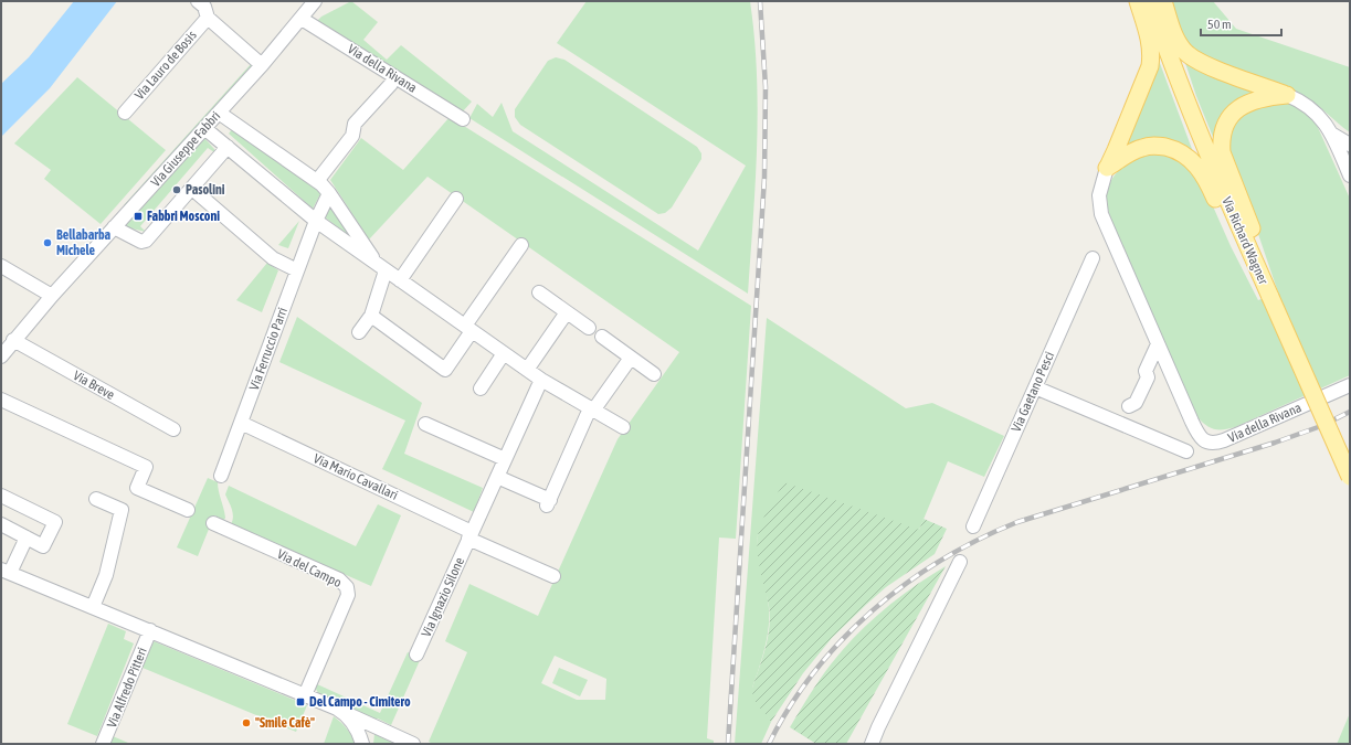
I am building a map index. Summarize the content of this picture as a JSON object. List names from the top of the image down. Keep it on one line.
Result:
{"streets":{"main road":["Via Richard Wagner"],"street":["Via Lauro de Bosis","Via della Rivana","Via Giuseppe Fabbri","Via Ferruccio Parri","Via Breve","Via Gaetano Pesci","Via Mario Cavallari","Via del Campo","Via Ignazio Silone","Via Alfredo Pitteri"]},"crossings":[["Via della Rivana","Via Giuseppe Fabbri"],["Via Giuseppe Fabbri","Via Breve"],["Via Ferruccio Parri","Via Mario Cavallari"],["Via Mario Cavallari","Via Ignazio Silone"]],"places":{"other":["Pasolini","Bellabarba Michele","\"Smile Cafè\""],"transit":["Fabbri Mosconi","Del Campo - Cimitero"]},"scale_bar":"50 m"}
